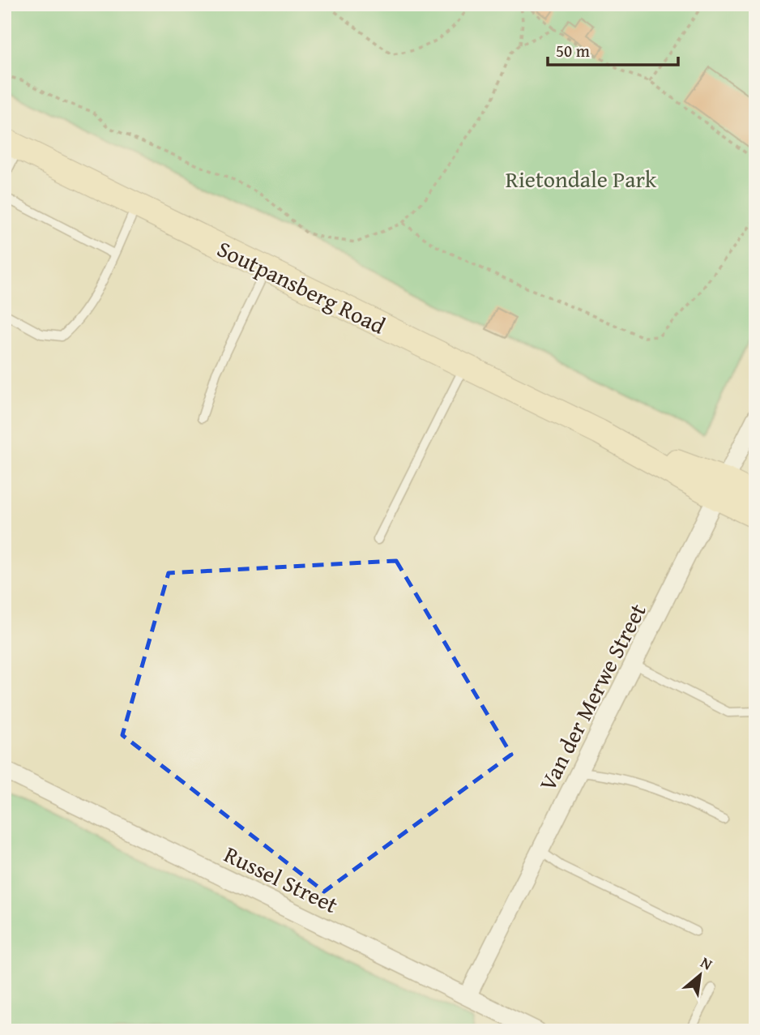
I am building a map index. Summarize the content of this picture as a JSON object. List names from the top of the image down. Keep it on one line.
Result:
{"streets":{"main road":["Soutpansberg Road"],"street":["Van der Merwe Street","Russel Street"]},"crossings":[["Soutpansberg Road","Van der Merwe Street"],["Van der Merwe Street","Russel Street"]],"parks":["Rietondale Park"],"scale_bar":"50 m","north":"top right"}
